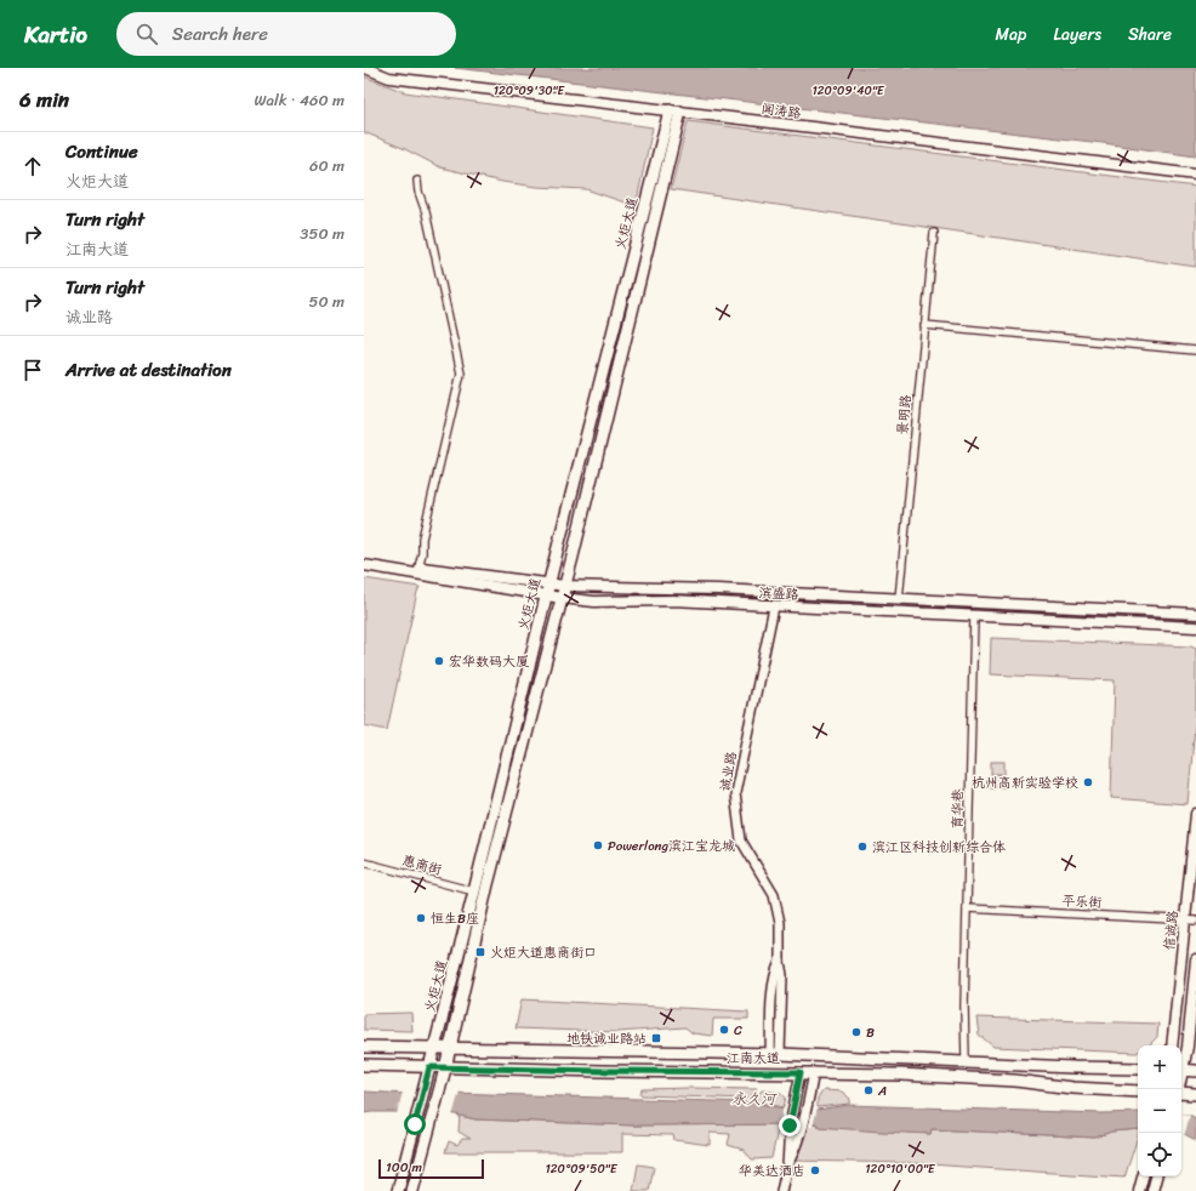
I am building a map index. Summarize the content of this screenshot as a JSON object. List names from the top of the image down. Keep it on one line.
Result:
{"streets":{"main road":["闻涛路","火炬大道","滨盛路","信诚路","江南大道"],"street":["景明路","诚业路","育华巷","惠商街","平乐街"]},"crossings":[["闻涛路","火炬大道"],["火炬大道","滨盛路"],["火炬大道","惠商街"],["火炬大道","江南大道"],["景明路","滨盛路"],["滨盛路","诚业路"],["滨盛路","育华巷"],["诚业路","江南大道"],["育华巷","平乐街"],["育华巷","江南大道"],["平乐街","信诚路"]],"water":["永久河"],"places":{"other":["宏华数码大厦","杭州高新实验学校","Powerlong滨江宝龙城","滨江区科技创新综合体","恒生B座","C","B","A","华美达酒店"],"transit":["火炬大道惠商街口","地铁诚业路站"]},"scale_bar":"100 m","page":{"header":"Kartio","search":"Search here","nav":["Map","Layers","Share"],"heading":["6 min","Walk · 460 m"],"list":[["Continue","火炬大道","60 m"],["Turn right","江南大道","350 m"],["Turn right","诚业路","50 m"],"Arrive at destination"],"map_buttons":["+","−"],"scale":"100 m"},"coordinates":["120°09'30\"E","120°09'40\"E","120°09'50\"E","120°10'00\"E"]}
